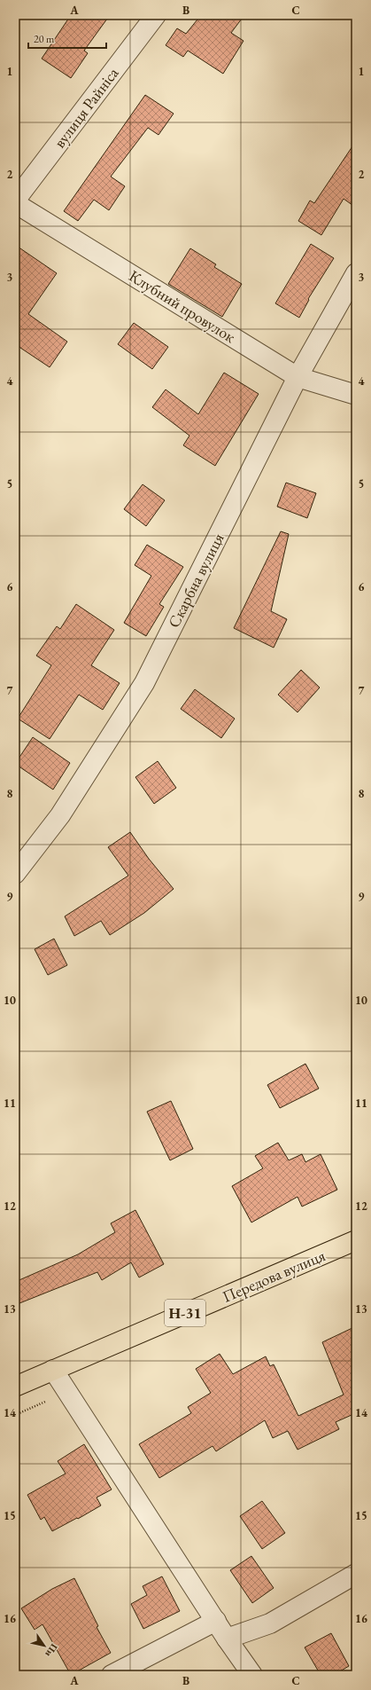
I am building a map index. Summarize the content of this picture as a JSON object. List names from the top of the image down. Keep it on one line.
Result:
{"streets":{"main road":["Передова вулиця","Н-31"],"street":["вулиця Райніса","Клубний провулок","Скарбна вулиця"]},"crossings":[["Клубний провулок","Скарбна вулиця"]],"scale_bar":"20 m","north":"bottom right","grid":{"columns":["A","B","C"],"rows":["1","2","3","4","5","6","7","8","9","10","11","12","13","14","15","16"]}}
